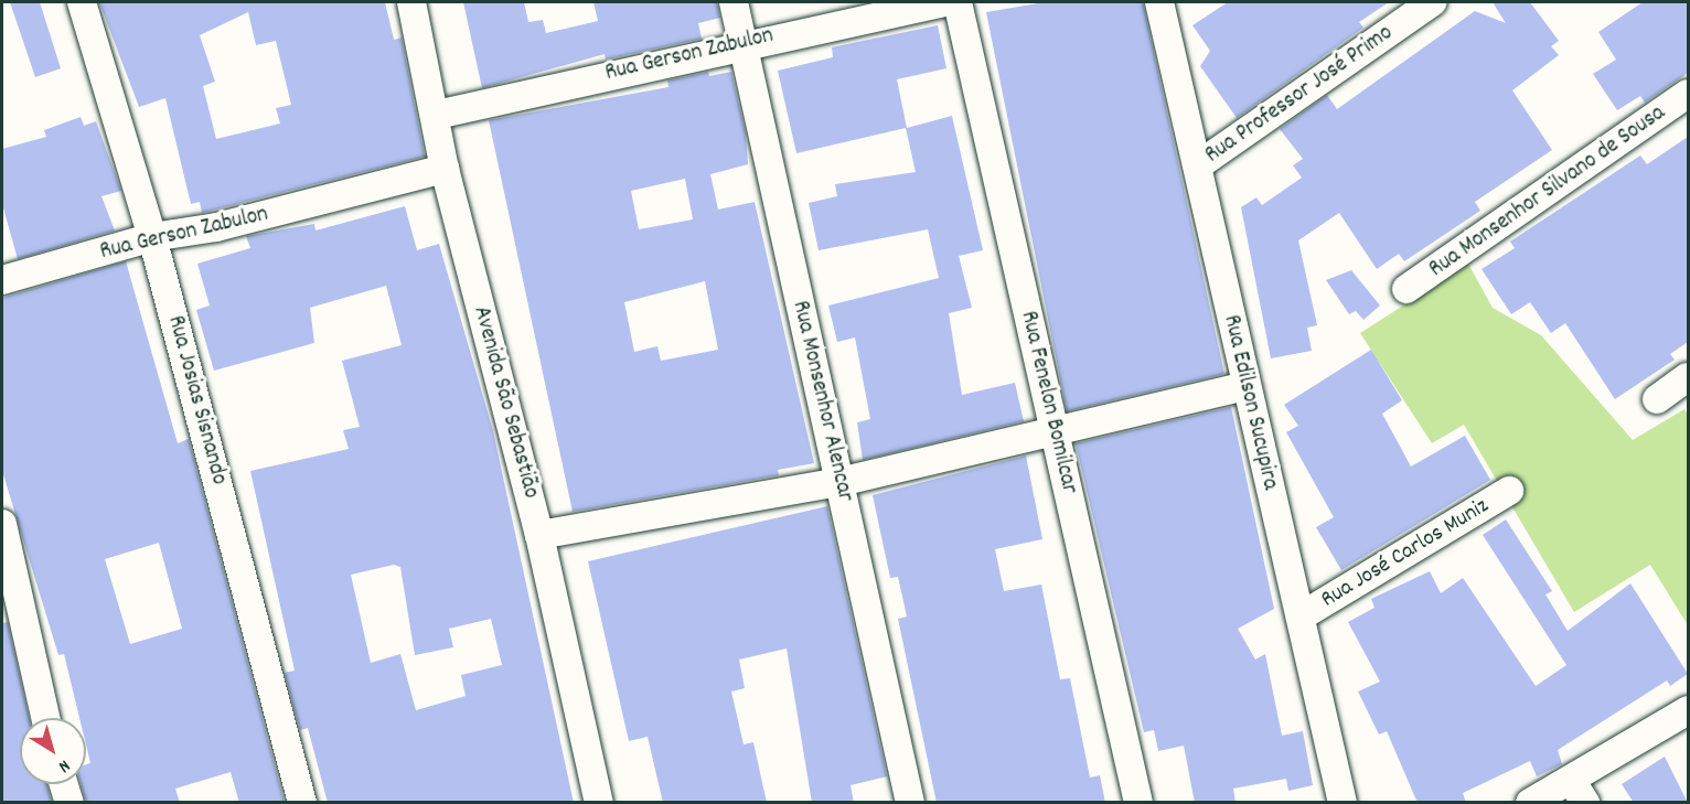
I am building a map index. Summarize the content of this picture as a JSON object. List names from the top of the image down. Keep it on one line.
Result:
{"streets":{"street":["Rua Gerson Zabulon","Rua Professor José Primo","Rua Monsenhor Silvano de Sousa","Rua Josias Sisnando","Rua Monsenhor Alencar","Avenida São Sebastião","Rua Fenelon Bomilcar","Rua Edilson Sucupira","Rua José Carlos Muniz"]},"crossings":[["Rua Gerson Zabulon","Rua Josias Sisnando"],["Rua Gerson Zabulon","Rua Monsenhor Alencar"],["Rua Gerson Zabulon","Avenida São Sebastião"],["Rua Professor José Primo","Rua Edilson Sucupira"],["Rua Edilson Sucupira","Rua José Carlos Muniz"]],"north":"bottom right"}
